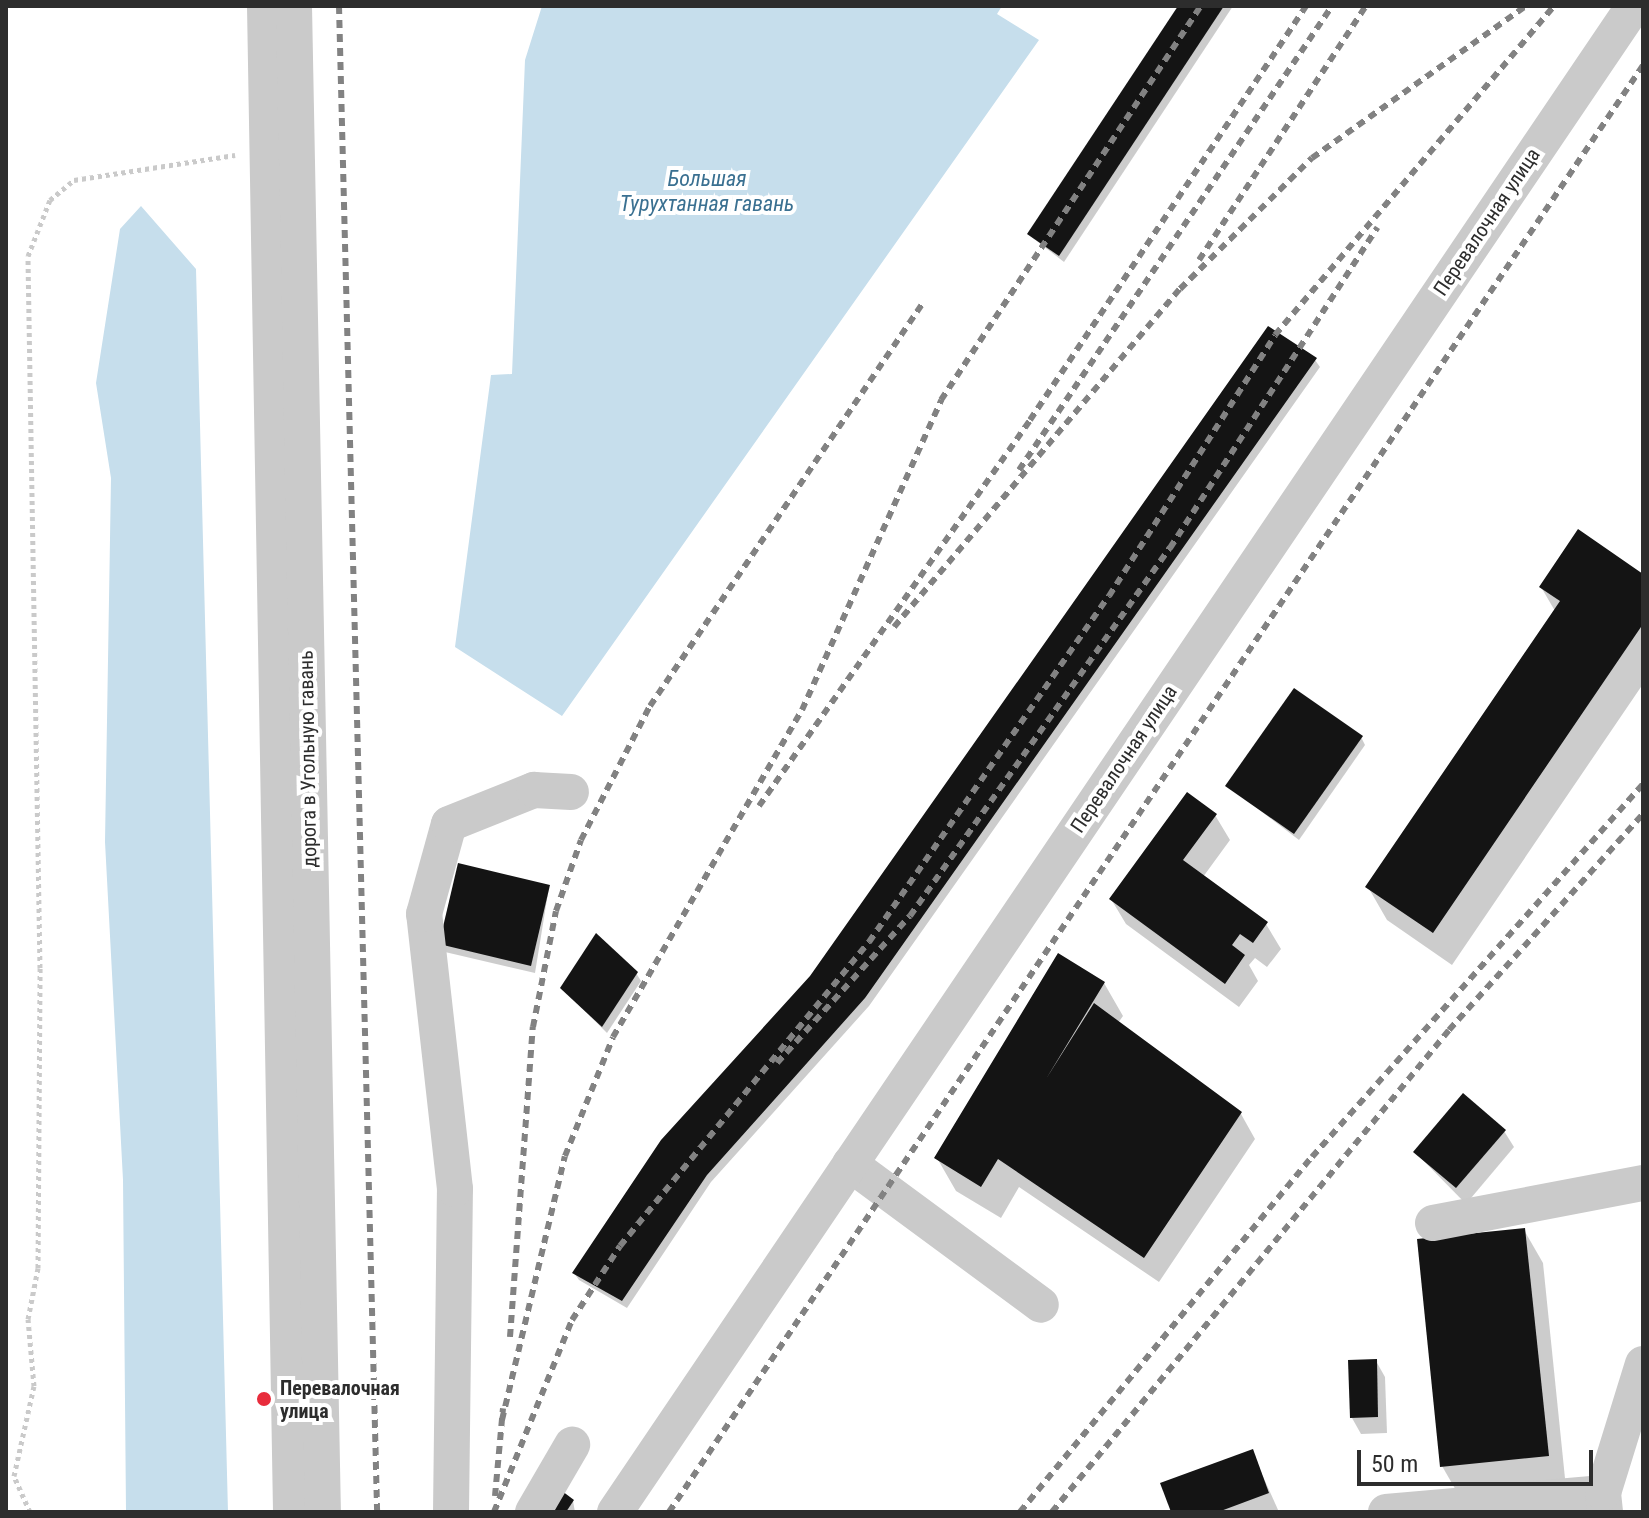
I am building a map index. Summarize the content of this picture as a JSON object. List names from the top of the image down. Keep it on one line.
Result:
{"streets":{"street":["Перевалочная улица","дорога в Угольную гавань"]},"water":["Большая Турухтанная гавань"],"places":["Перевалочная улица"],"scale_bar":"50 m"}
